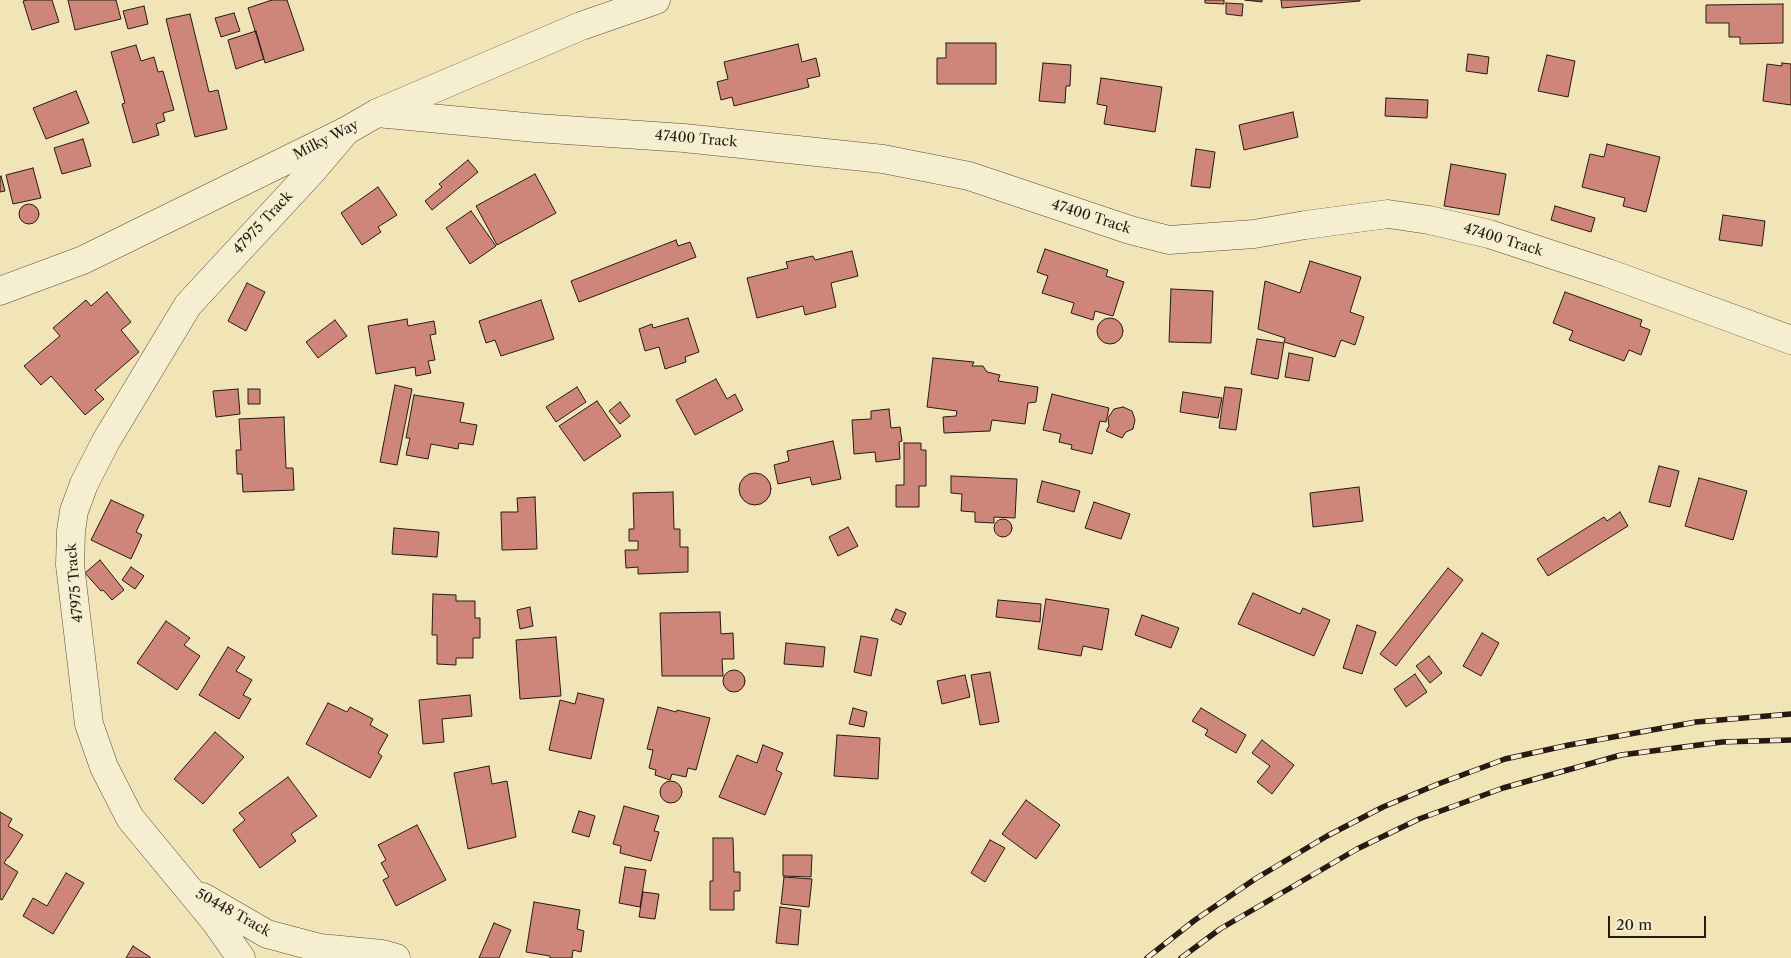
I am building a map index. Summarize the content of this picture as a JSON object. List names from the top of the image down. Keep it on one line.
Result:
{"streets":{"street":["47400 Track","Milky Way","47975 Track","50448 Track"]},"crossings":[["47400 Track","Milky Way"],["Milky Way","47975 Track"],["47975 Track","50448 Track"]],"scale_bar":"20 m"}
